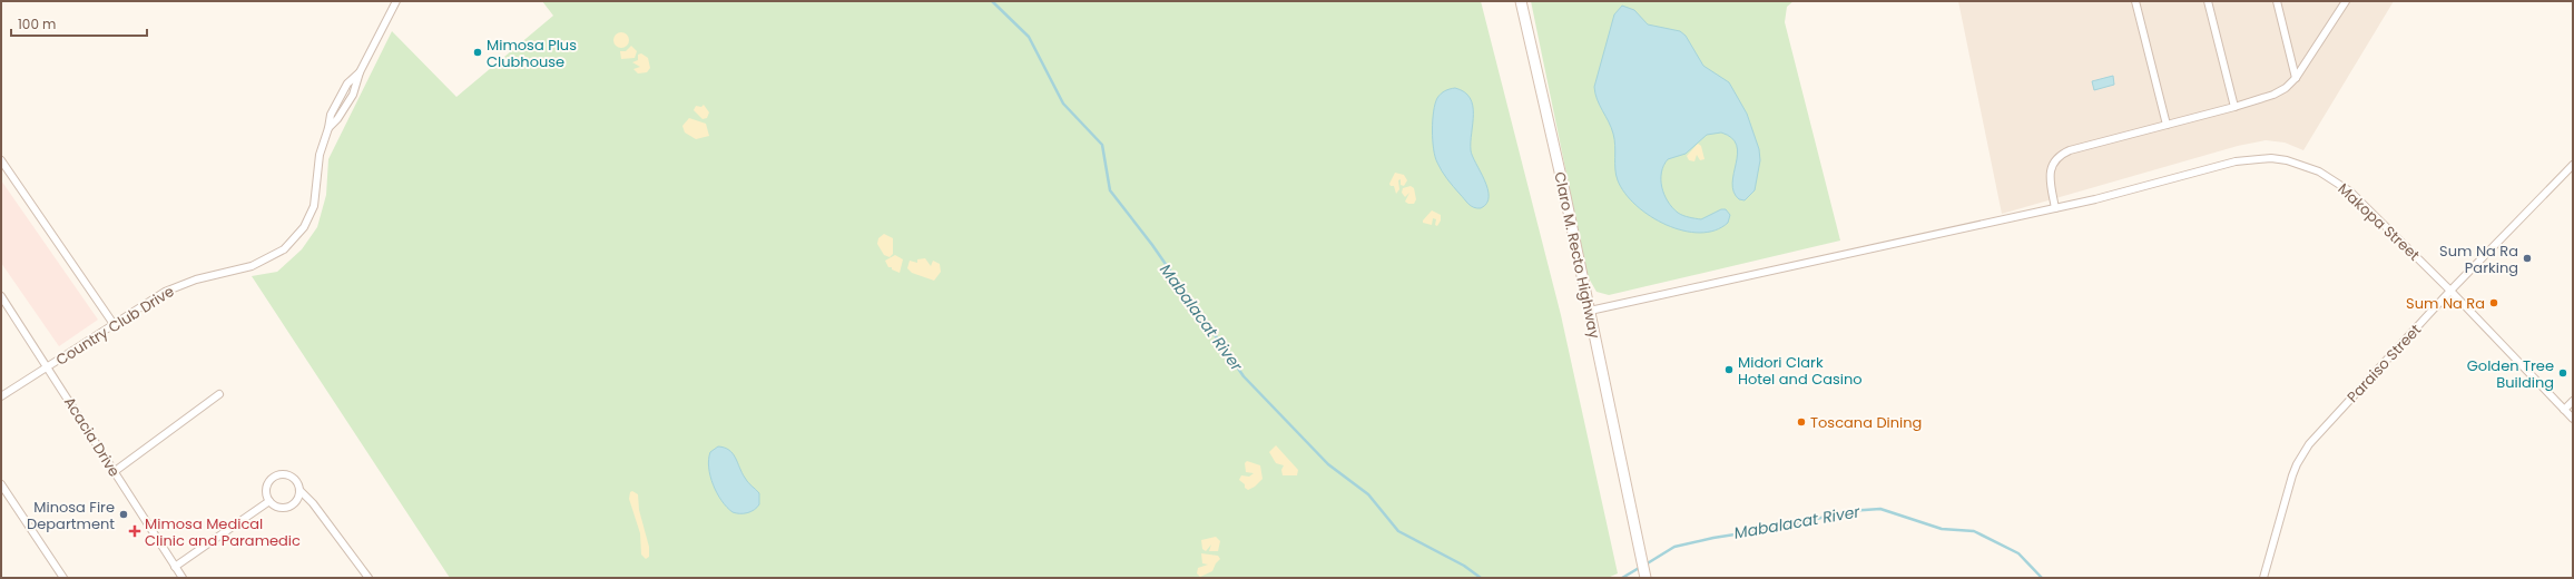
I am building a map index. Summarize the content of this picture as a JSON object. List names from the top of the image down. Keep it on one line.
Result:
{"streets":{"main road":["Claro M. Recto Highway"],"street":["Makopa Street","Country Club Drive","Paraiso Street","Acacia Drive"]},"crossings":[["Makopa Street","Claro M. Recto Highway"],["Makopa Street","Paraiso Street"],["Country Club Drive","Acacia Drive"]],"water":["Mabalacat River"],"places":{"other":["Mimosa Plus Clubhouse","Sum Na Ra Parking","Sum Na Ra","Midori Clark Hotel and Casino","Golden Tree Building","Toscana Dining","Minosa Fire Department"],"health":["Mimosa Medical Clinic and Paramedic"]},"scale_bar":"100 m"}
